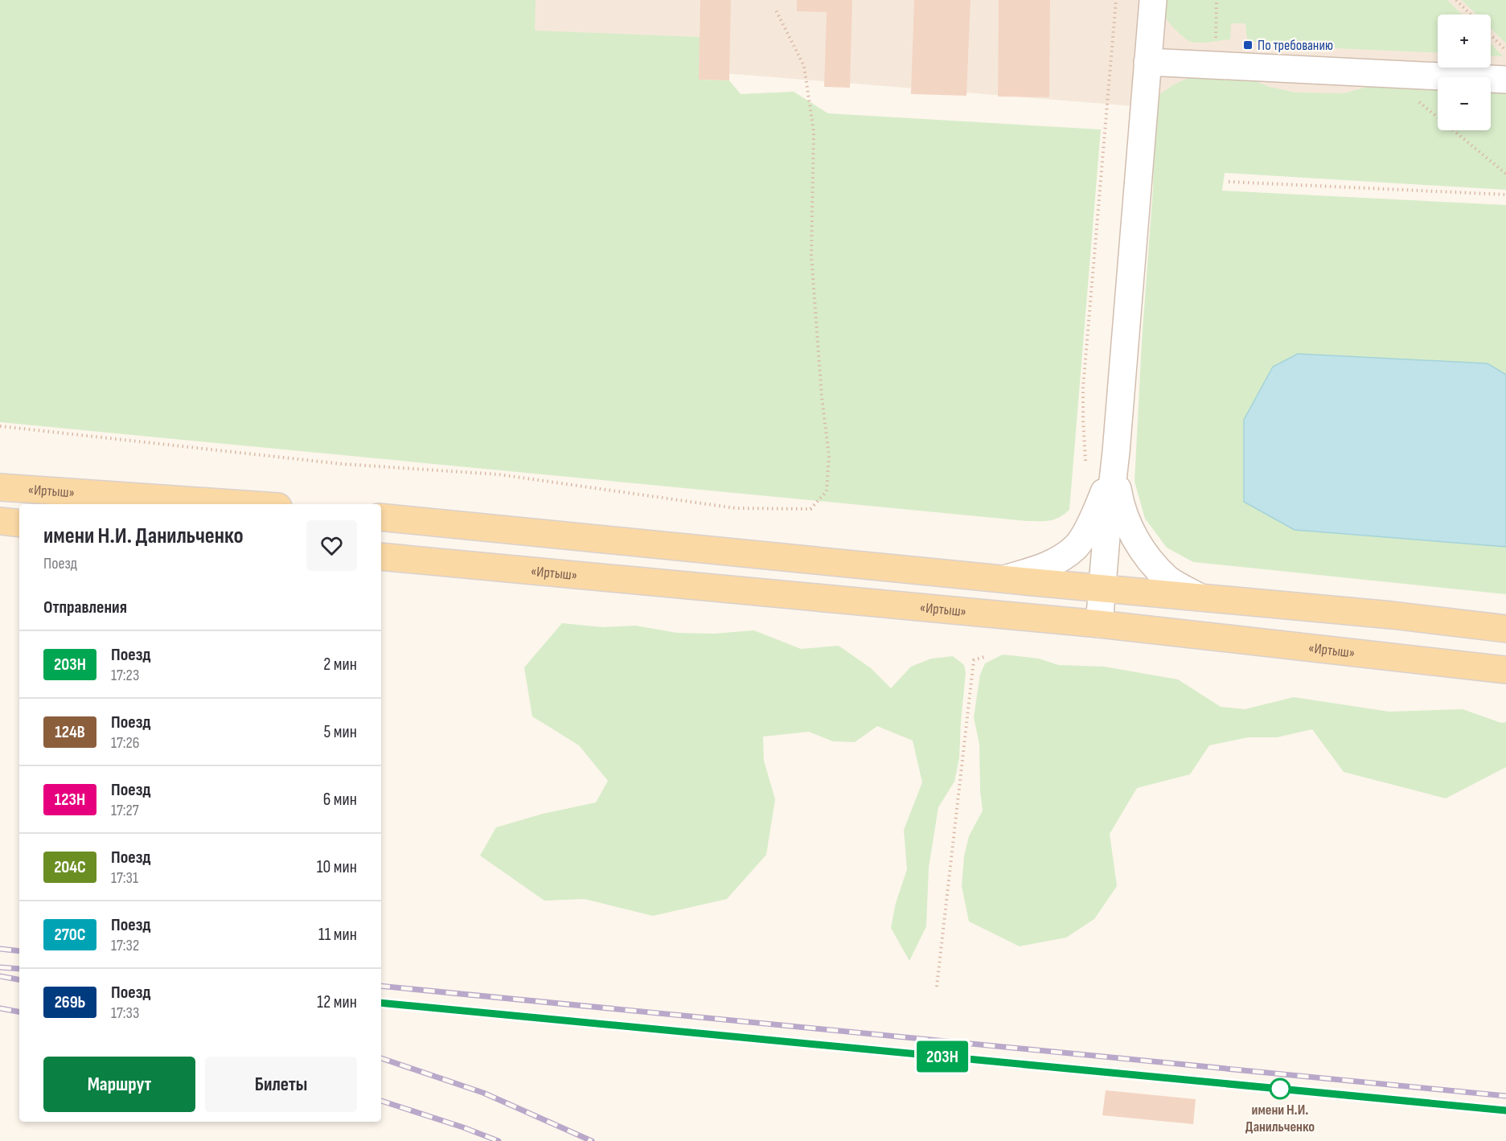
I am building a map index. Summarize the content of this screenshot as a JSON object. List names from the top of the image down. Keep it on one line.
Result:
{"streets":{"main road":["«Иртыш»"]},"places":{"transit":["По требованию"],"other":["имени Н.И. Данильченко"]},"page":{"on_map":"203Н","map_buttons":["+","−"],"heading":[["имени Н.И. Данильченко","Поезд"],"Отправления"],"list":[{"mark":"203Н","name":"Поезд","note":"17:23","value":"2 мин"},{"mark":"124В","name":"Поезд","note":"17:26","value":"5 мин"},{"mark":"123Н","name":"Поезд","note":"17:27","value":"6 мин"},{"mark":"204С","name":"Поезд","note":"17:31","value":"10 мин"},{"mark":"270С","name":"Поезд","note":"17:32","value":"11 мин"},{"mark":"269Ь","name":"Поезд","note":"17:33","value":"12 мин"}],"buttons":["Маршрут","Билеты"]}}
